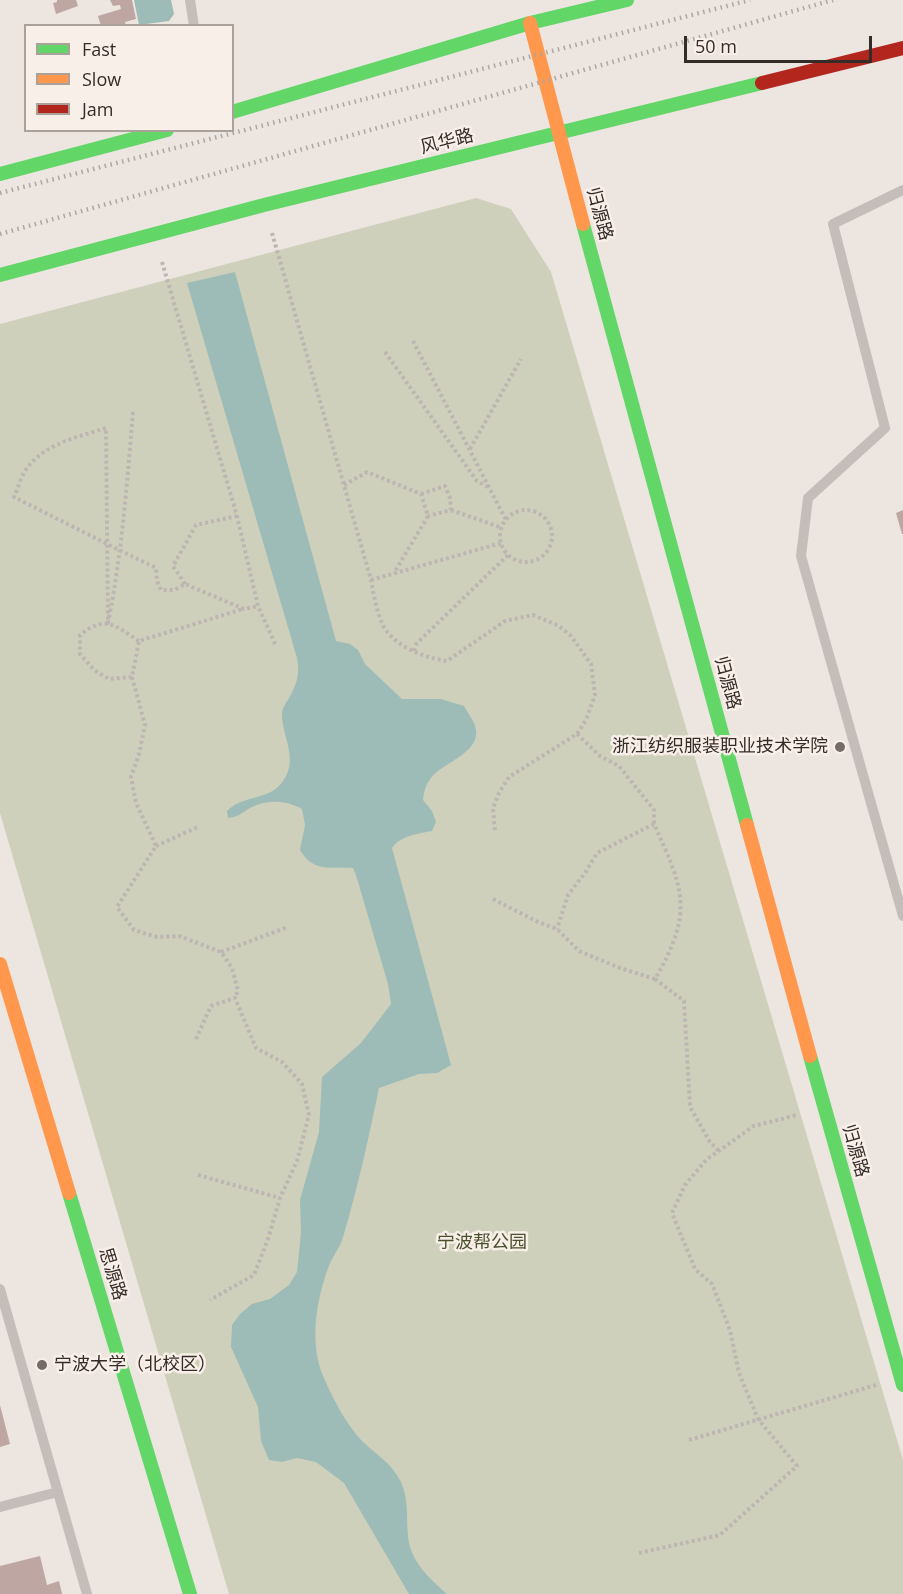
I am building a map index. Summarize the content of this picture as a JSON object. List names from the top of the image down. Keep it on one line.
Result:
{"streets":{"street":["风华路","归源路","思源路"]},"crossings":[["风华路","归源路"]],"parks":["宁波帮公园"],"places":["浙江纺织服装职业技术学院","宁波大学（北校区）"],"legend":["Fast","Slow","Jam"],"scale_bar":"50 m"}
